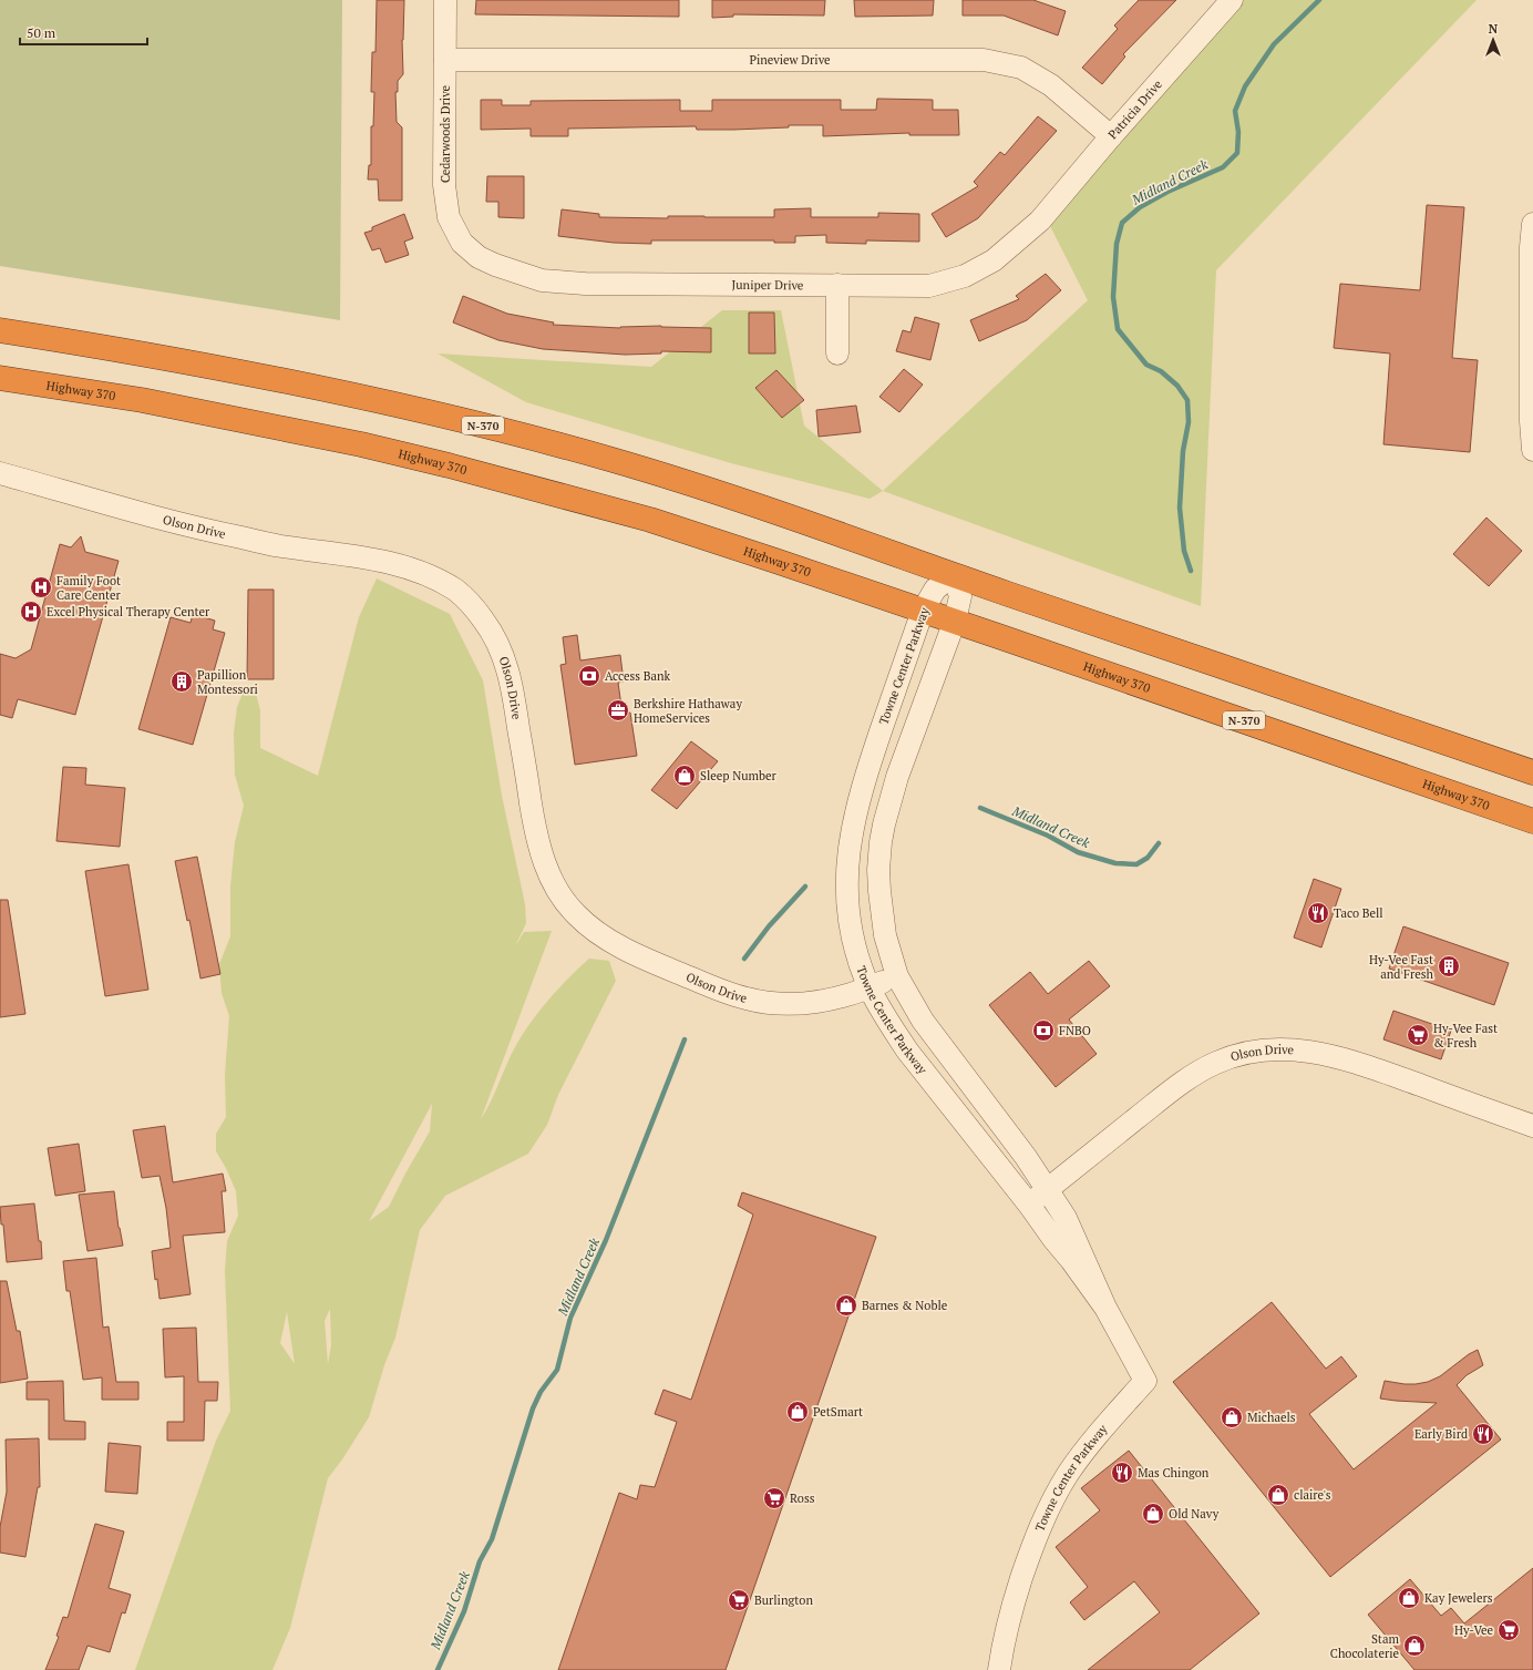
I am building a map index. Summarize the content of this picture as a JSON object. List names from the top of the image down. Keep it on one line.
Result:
{"streets":{"highway":["Highway 370","N-370"],"street":["Pineview Drive","Patricia Drive","Cedarwoods Drive","Juniper Drive","Olson Drive","Towne Center Parkway"]},"crossings":[["Pineview Drive","Patricia Drive"],["Pineview Drive","Cedarwoods Drive"],["Patricia Drive","Juniper Drive"],["Cedarwoods Drive","Juniper Drive"],["Highway 370","Towne Center Parkway"],["N-370","Towne Center Parkway"],["Olson Drive","Towne Center Parkway"]],"water":["Midland Creek"],"places":{"hospital":["Family Foot Care Center","Excel Physical Therapy Center"],"bank":["Access Bank","FNBO"],"building":["Papillion Montessori","Hy-Vee Fast and Fresh"],"office":["Berkshire Hathaway HomeServices"],"shop":["Sleep Number","Barnes & Noble","PetSmart","Michaels","claire's","Old Navy","Kay Jewelers","Stam Chocolaterie"],"restaurant":["Taco Bell","Early Bird","Mas Chingon"],"supermarket":["Hy-Vee Fast & Fresh","Ross","Burlington","Hy-Vee"]},"scale_bar":"50 m","north":"top"}
